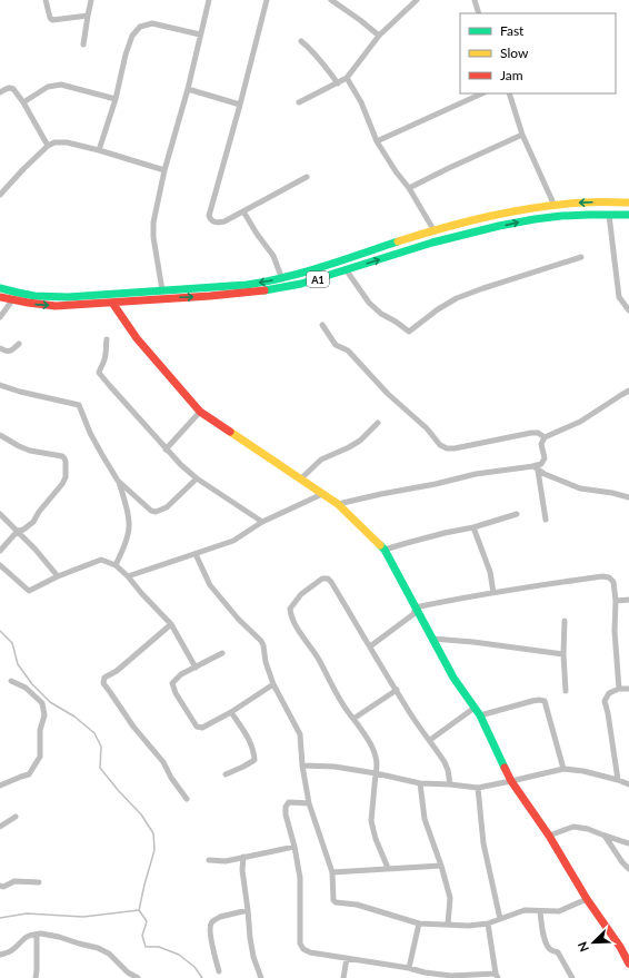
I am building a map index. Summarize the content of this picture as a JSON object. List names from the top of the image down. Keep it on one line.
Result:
{"streets":{"main road":["A1"]},"legend":["Fast","Slow","Jam"],"north":"bottom left"}
